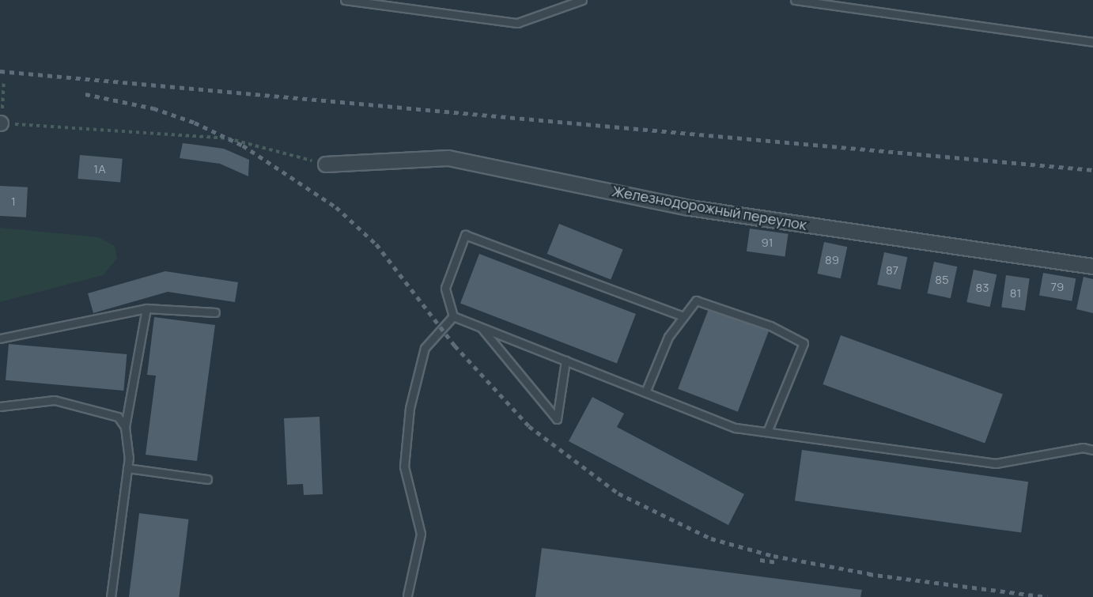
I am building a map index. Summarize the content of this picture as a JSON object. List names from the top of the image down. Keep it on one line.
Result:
{"streets":{"street":["Железнодорожный переулок"]},"house_numbers":["1А","1","91","89","87","85","79","83","81"]}
